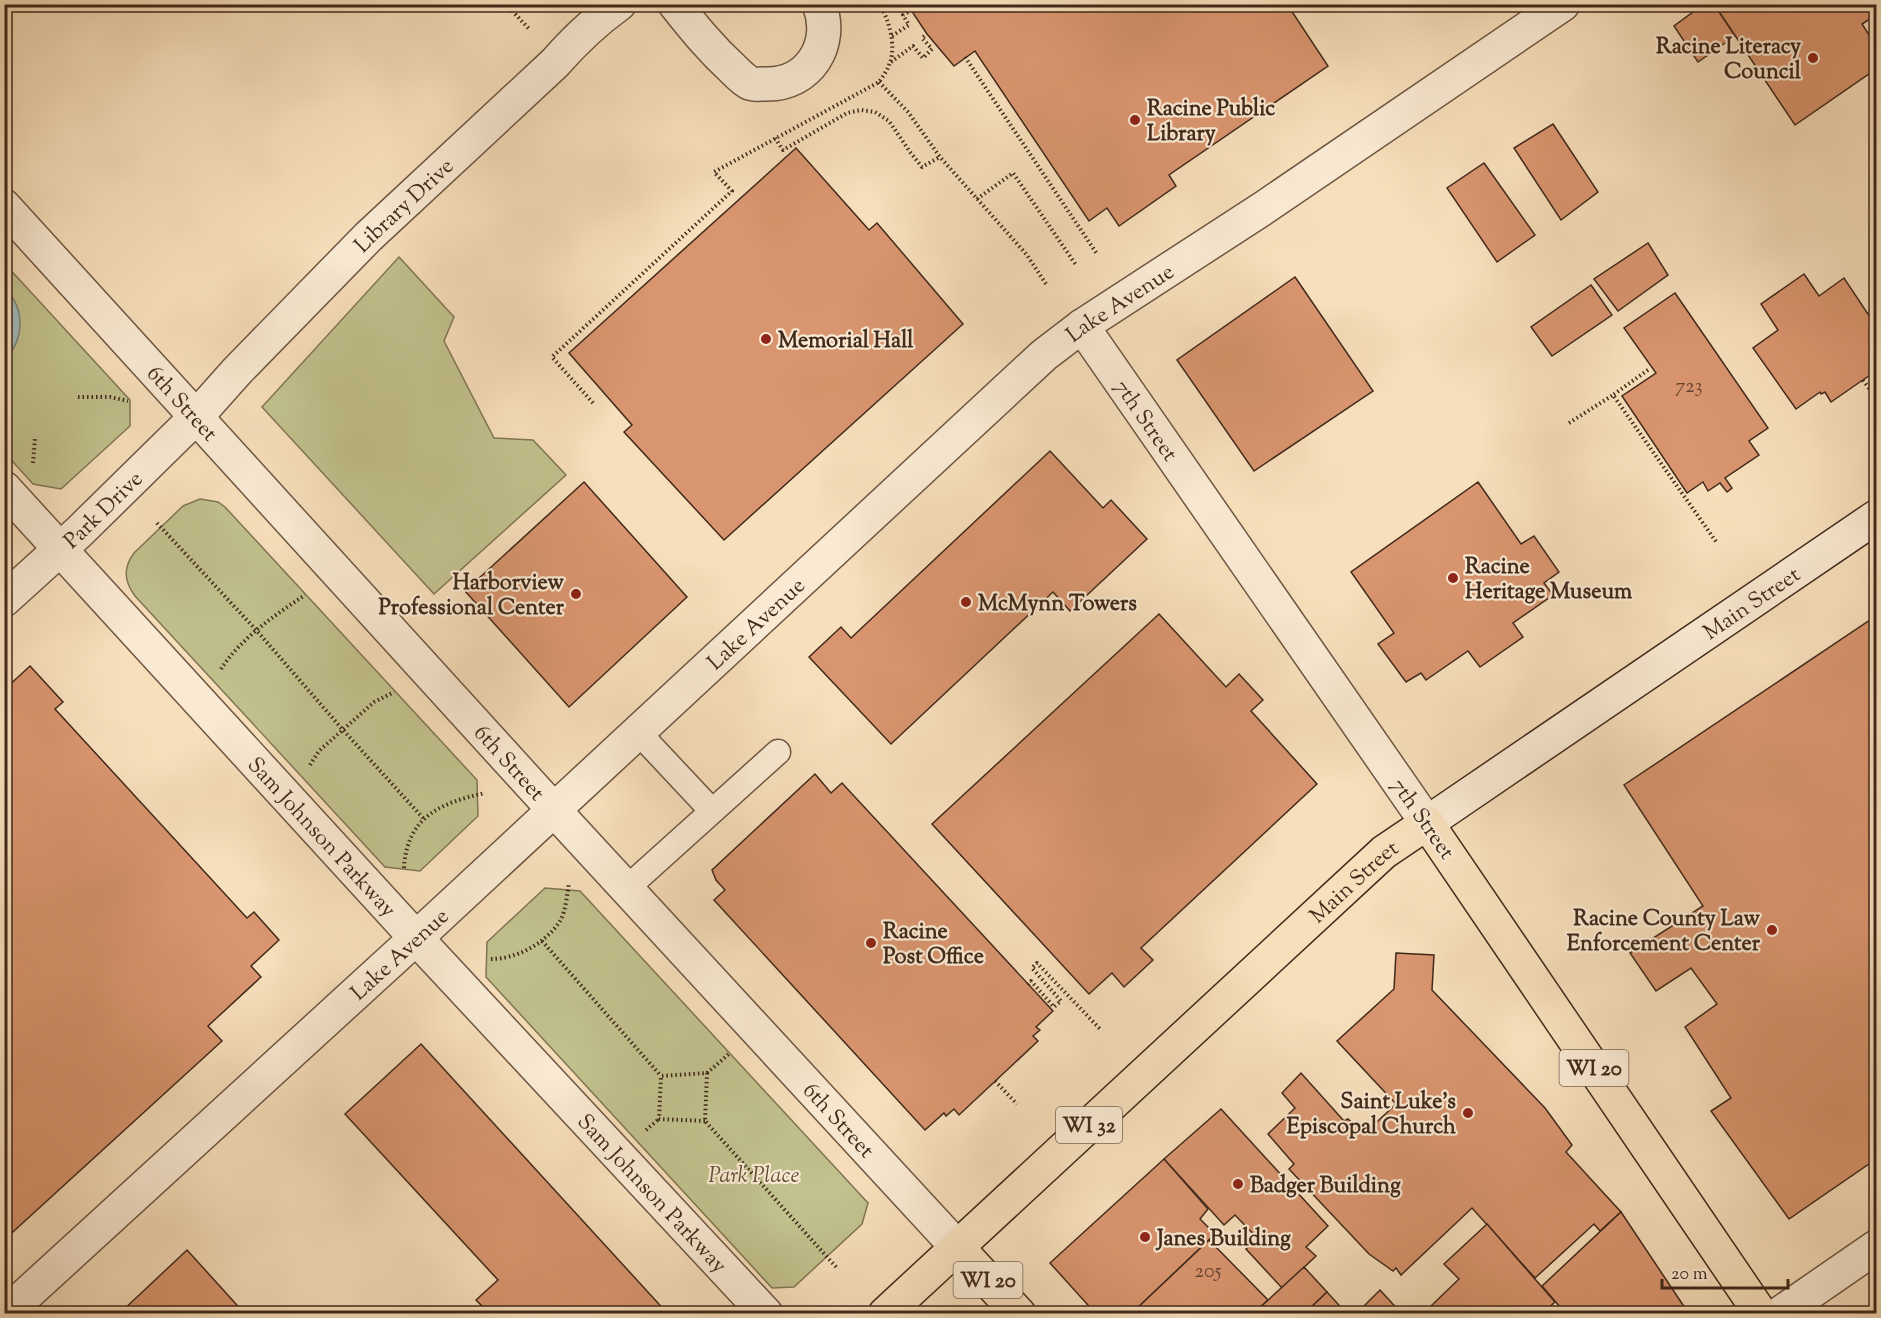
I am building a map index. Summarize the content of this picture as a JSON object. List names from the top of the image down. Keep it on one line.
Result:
{"streets":{"main road":["6th Street","7th Street","Main Street","WI 20","WI 32"],"street":["Library Drive","Lake Avenue","Park Drive","Sam Johnson Parkway"]},"crossings":[["Library Drive","6th Street"],["Library Drive","Park Drive"],["Lake Avenue","6th Street"],["Lake Avenue","7th Street"],["Lake Avenue","Sam Johnson Parkway"],["6th Street","Park Drive"],["6th Street","Main Street"],["7th Street","Main Street"],["Park Drive","Sam Johnson Parkway"]],"parks":["Park Place"],"places":["Racine Literacy Council","Racine Public Library","Memorial Hall","Racine Heritage Museum","Harborview Professional Center","McMynn Towers","Racine County Law Enforcement Center","Racine Post Office","Saint Luke's Episcopal Church","Badger Building","Janes Building"],"house_numbers":["723","205"],"scale_bar":"20 m"}
